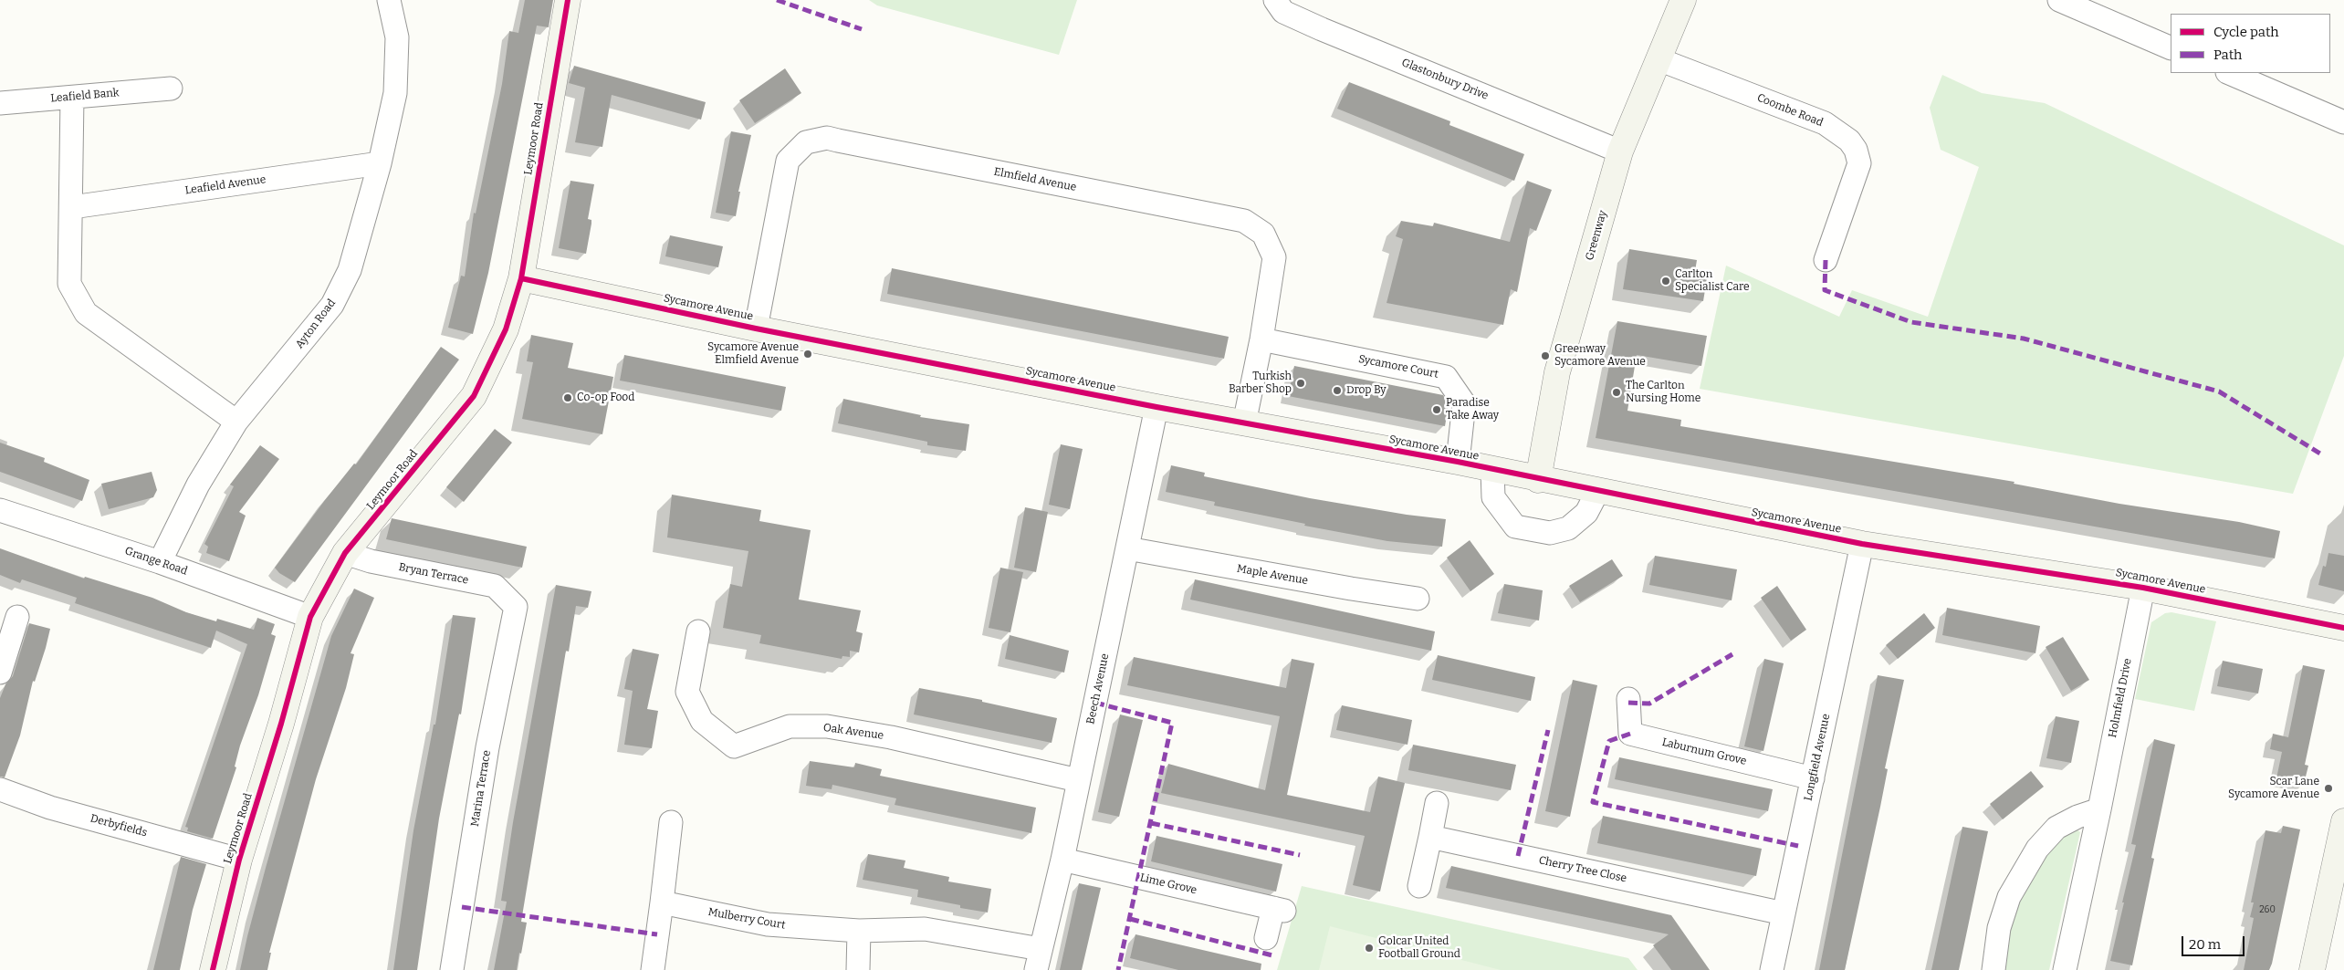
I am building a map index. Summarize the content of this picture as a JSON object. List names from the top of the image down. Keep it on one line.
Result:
{"streets":{"street":["Glastonbury Drive","Leafield Bank","Coombe Road","Leymoor Road","Elmfield Avenue","Leafield Avenue","Greenway","Sycamore Avenue","Ayton Road","Sycamore Court","Grange Road","Bryan Terrace","Maple Avenue","Beech Avenue","Holmfield Drive","Oak Avenue","Laburnum Grove","Longfield Avenue","Marina Terrace","Derbyfields","Cherry Tree Close","Lime Grove","Mulberry Court"]},"crossings":[["Glastonbury Drive","Greenway"],["Coombe Road","Greenway"],["Leymoor Road","Sycamore Avenue"],["Leymoor Road","Grange Road"],["Leymoor Road","Bryan Terrace"],["Leymoor Road","Derbyfields"],["Elmfield Avenue","Sycamore Avenue"],["Elmfield Avenue","Sycamore Court"],["Leafield Avenue","Ayton Road"],["Greenway","Sycamore Avenue"],["Sycamore Avenue","Sycamore Court"],["Sycamore Avenue","Beech Avenue"],["Sycamore Avenue","Holmfield Drive"],["Sycamore Avenue","Longfield Avenue"],["Ayton Road","Grange Road"],["Bryan Terrace","Marina Terrace"],["Maple Avenue","Beech Avenue"],["Beech Avenue","Oak Avenue"],["Beech Avenue","Lime Grove"],["Beech Avenue","Mulberry Court"],["Laburnum Grove","Longfield Avenue"],["Longfield Avenue","Cherry Tree Close"]],"places":["Carlton Specialist Care","Sycamore Avenue Elmfield Avenue","Greenway Sycamore Avenue","Turkish Barber Shop","Drop By","The Carlton Nursing Home","Co-op Food","Paradise Take Away","Scar Lane Sycamore Avenue","Golcar United Football Ground"],"house_numbers":["260"],"legend":["Cycle path","Path"],"scale_bar":"20 m"}
